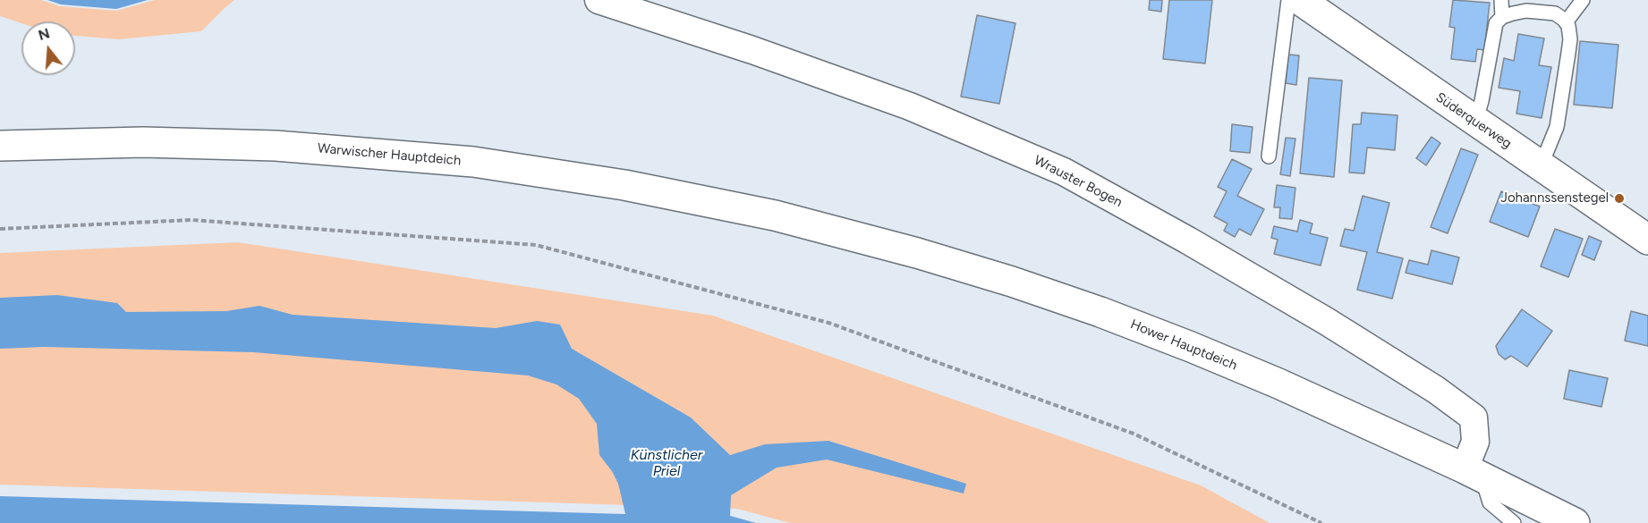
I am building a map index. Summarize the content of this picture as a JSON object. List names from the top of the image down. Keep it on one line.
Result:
{"streets":{"street":["Süderquerweg","Warwischer Hauptdeich","Wrauster Bogen","Hower Hauptdeich"]},"crossings":[["Warwischer Hauptdeich","Hower Hauptdeich"],["Wrauster Bogen","Hower Hauptdeich"]],"water":["Künstlicher Priel"],"places":["Johannssenstegel"],"north":"top"}
